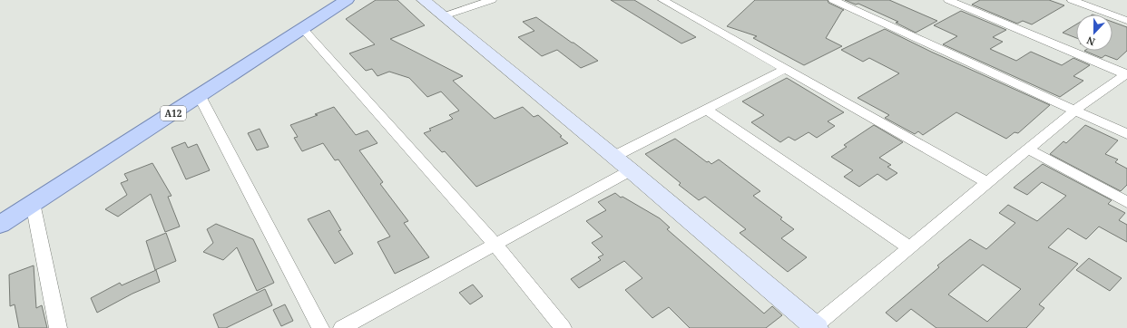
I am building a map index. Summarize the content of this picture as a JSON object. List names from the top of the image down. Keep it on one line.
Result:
{"streets":{"main road":["A12"]},"north":"bottom"}
